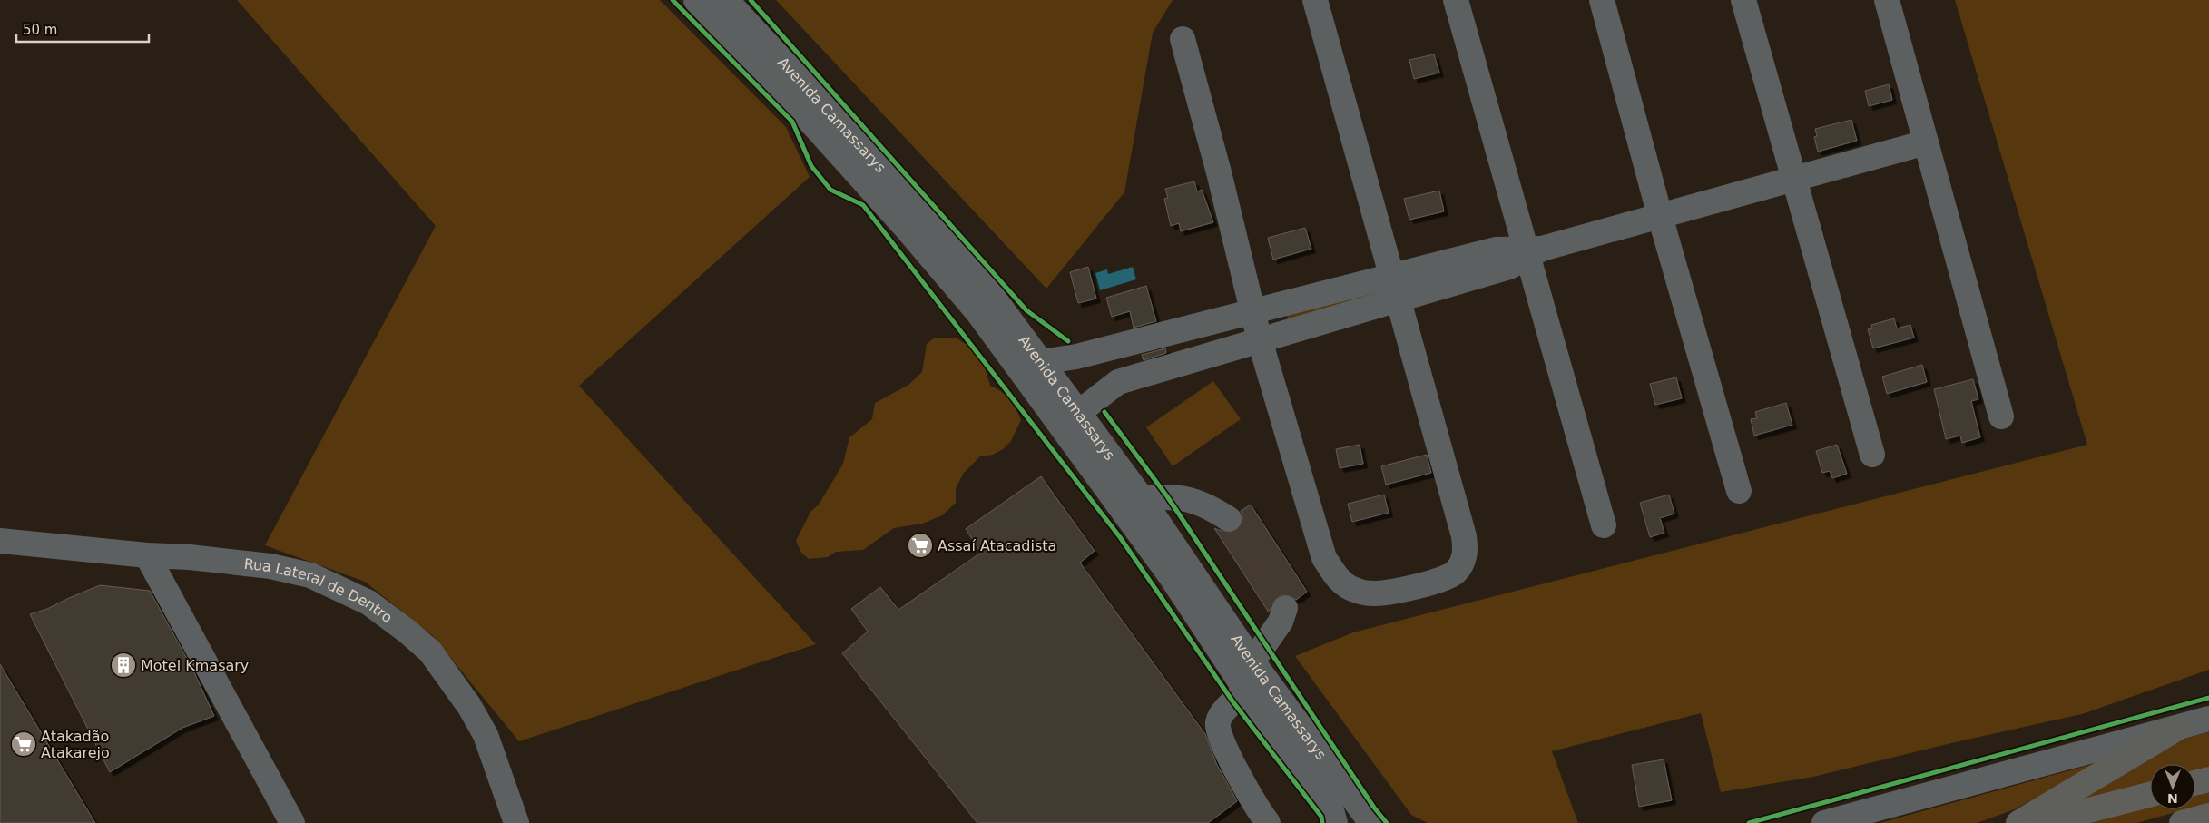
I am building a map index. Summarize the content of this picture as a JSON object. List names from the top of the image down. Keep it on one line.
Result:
{"streets":{"street":["Avenida Camassarys","Rua Lateral de Dentro"]},"places":{"supermarket":["Assaí Atacadista","Atakadão Atakarejo"],"building":["Motel Kmasary"]},"scale_bar":"50 m","north":"bottom"}
